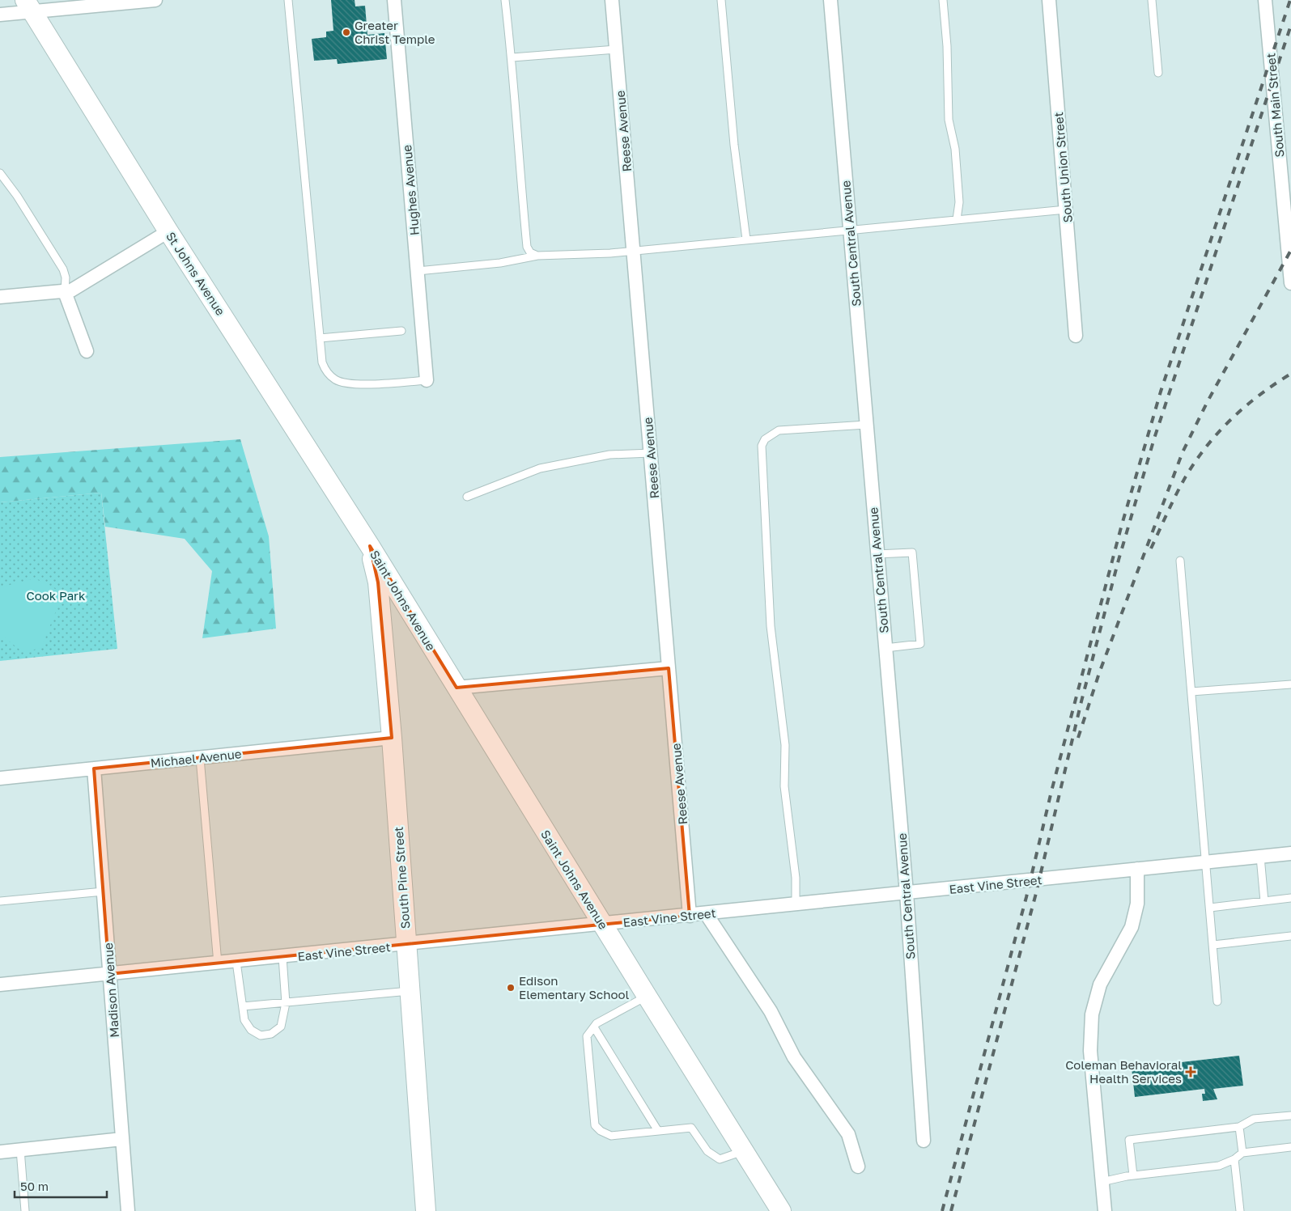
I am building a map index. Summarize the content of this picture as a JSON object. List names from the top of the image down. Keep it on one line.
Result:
{"streets":{"main road":["St Johns Avenue","Saint Johns Avenue","South Pine Street"],"street":["South Main Street","Reese Avenue","South Union Street","Hughes Avenue","South Central Avenue","Michael Avenue","East Vine Street","Madison Avenue"]},"crossings":[["Reese Avenue","East Vine Street"],["South Central Avenue","East Vine Street"],["St Johns Avenue","Saint Johns Avenue"],["St Johns Avenue","South Pine Street"],["Saint Johns Avenue","South Pine Street"],["Saint Johns Avenue","East Vine Street"],["Michael Avenue","South Pine Street"],["Michael Avenue","Madison Avenue"],["South Pine Street","East Vine Street"],["East Vine Street","Madison Avenue"]],"parks":["Cook Park"],"places":{"other":["Greater Christ Temple","Edison Elementary School"],"health":["Coleman Behavioral Health Services"]},"scale_bar":"50 m"}
